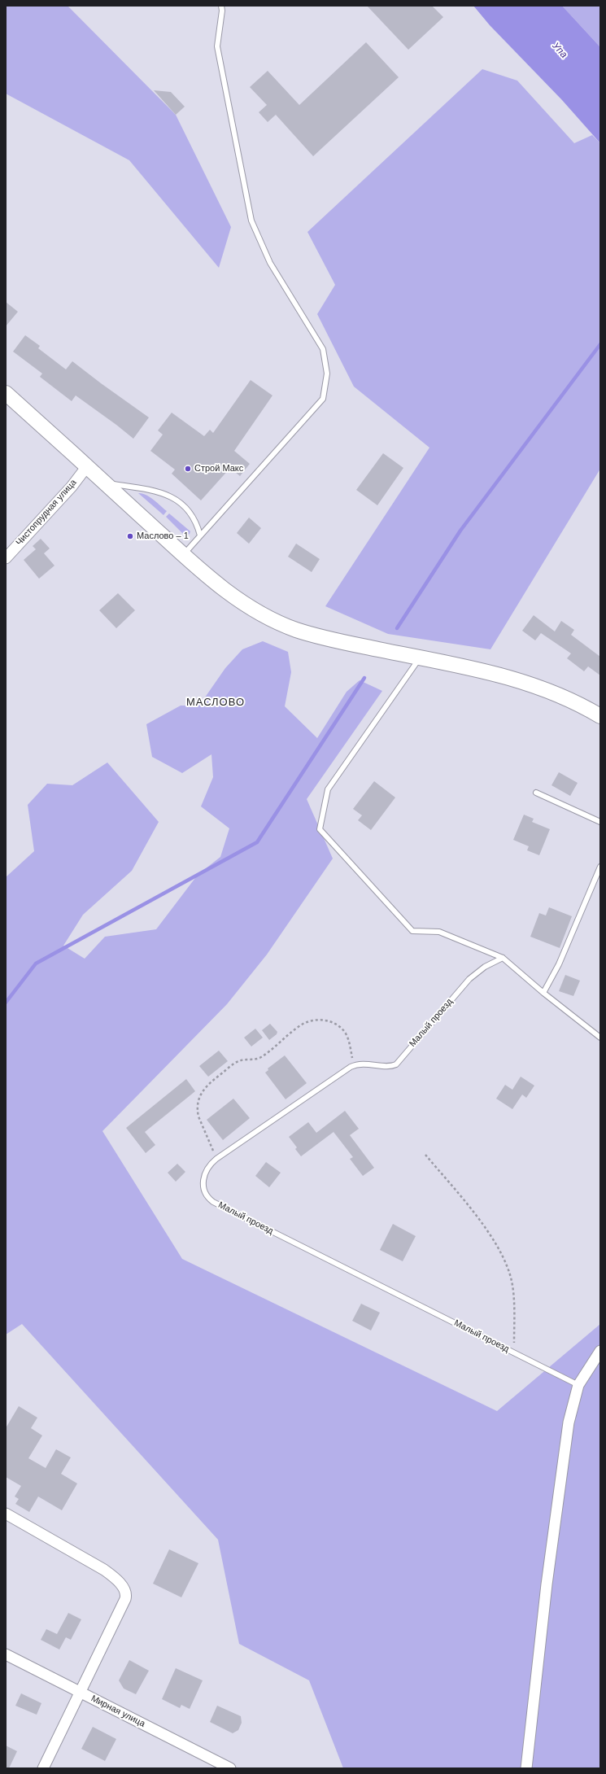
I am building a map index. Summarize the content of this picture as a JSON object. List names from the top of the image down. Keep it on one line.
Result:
{"streets":{"street":["Чистопрудная улица","Мирная улица"],"lane":["Малый проезд"]},"districts":["МАСЛОВО"],"water":["Упа"],"places":["Строй Макс","Маслово – 1"]}
